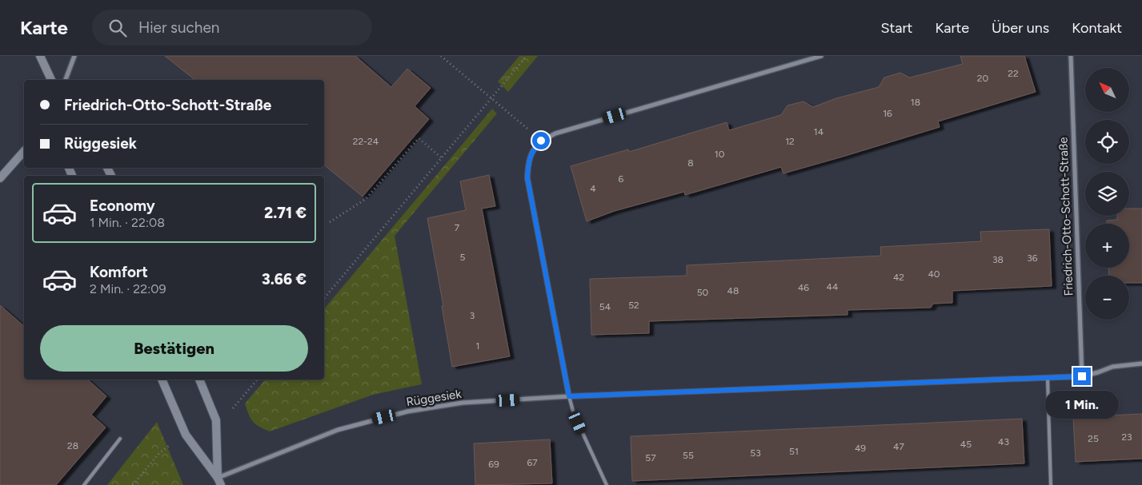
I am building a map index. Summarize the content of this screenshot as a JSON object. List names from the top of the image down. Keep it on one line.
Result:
{"streets":{"street":["Friedrich-Otto-Schott-Straße","Rüggesiek"]},"crossings":[["Friedrich-Otto-Schott-Straße","Rüggesiek"]],"house_numbers":["22","20","18","16","14","22-24","12","10","8","6","4","7","5","36","38","40","42","44","46","48","50","52","54","3","1","23","25","43","45","28","47","49","51","53","55","57","67","69"],"north":"top left","page":{"header":"Karte","search":"Hier suchen","nav":["Start","Karte","Über uns","Kontakt"],"map_buttons":["+","−"],"banner":["Friedrich-Otto-Schott-Straße","Rüggesiek"],"list":[{"name":"Economy","note":"1 Min. · 22:08","value":"2.71 €"},{"name":"Komfort","note":"2 Min. · 22:09","value":"3.66 €"}],"buttons":"Bestätigen","bubble":"1 Min."}}
